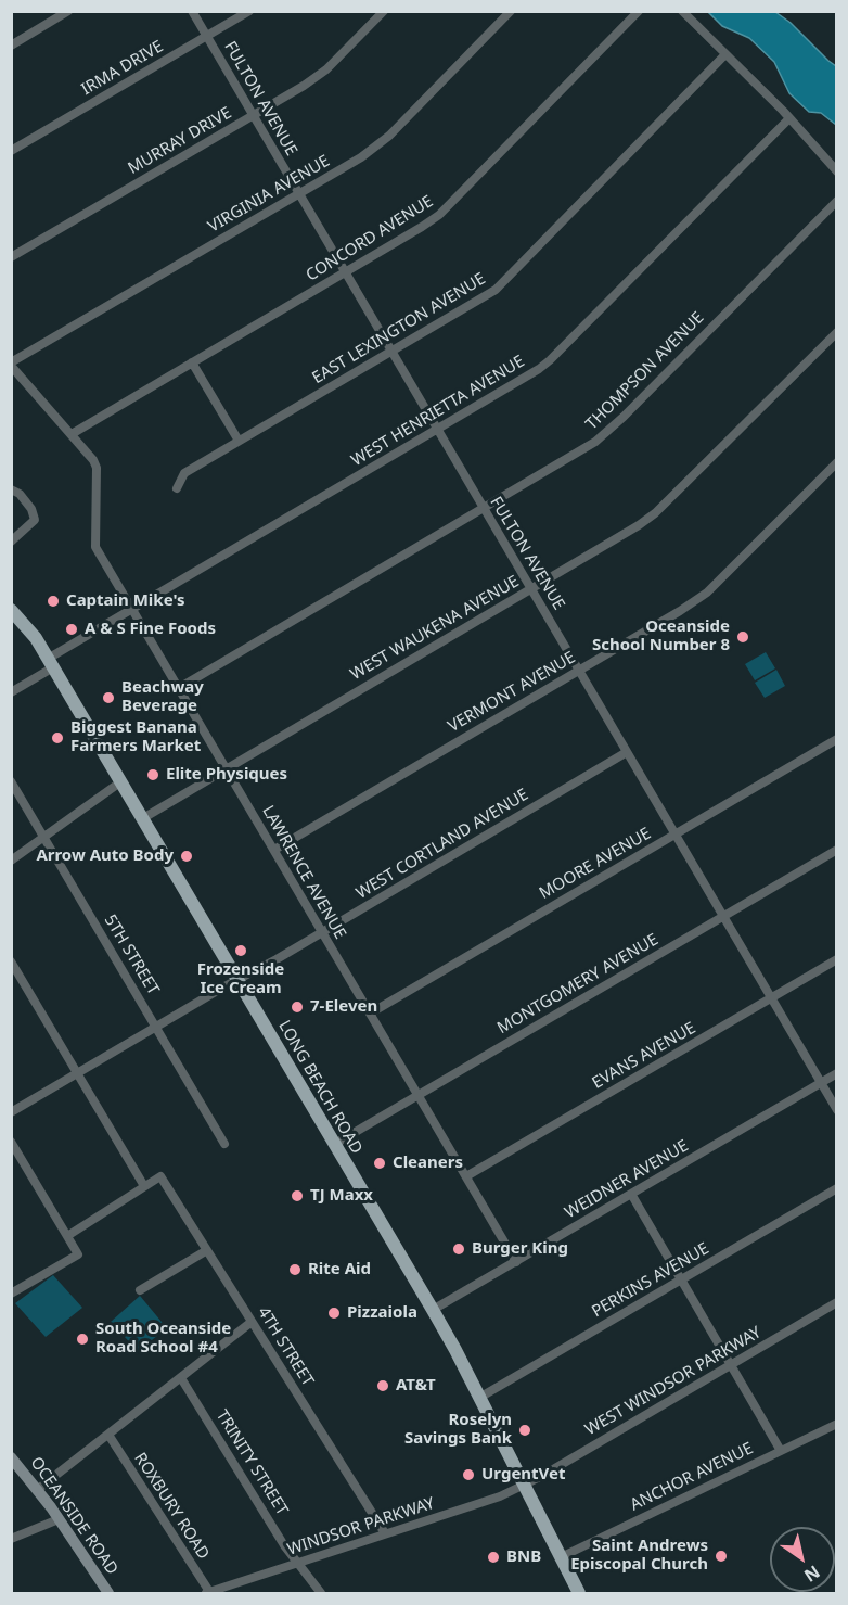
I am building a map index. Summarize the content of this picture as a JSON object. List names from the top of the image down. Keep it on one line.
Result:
{"streets":{"main road":["LONG BEACH ROAD","OCEANSIDE ROAD"],"street":["IRMA DRIVE","FULTON AVENUE","MURRAY DRIVE","VIRGINIA AVENUE","CONCORD AVENUE","EAST LEXINGTON AVENUE","THOMPSON AVENUE","WEST HENRIETTA AVENUE","WEST WAUKENA AVENUE","VERMONT AVENUE","WEST CORTLAND AVENUE","MOORE AVENUE","LAWRENCE AVENUE","5TH STREET","MONTGOMERY AVENUE","EVANS AVENUE","WEIDNER AVENUE","PERKINS AVENUE","4TH STREET","WEST WINDSOR PARKWAY","TRINITY STREET","ANCHOR AVENUE","ROXBURY ROAD","WINDSOR PARKWAY"]},"crossings":[["IRMA DRIVE","FULTON AVENUE"],["FULTON AVENUE","MURRAY DRIVE"],["FULTON AVENUE","VIRGINIA AVENUE"],["FULTON AVENUE","CONCORD AVENUE"],["FULTON AVENUE","EAST LEXINGTON AVENUE"],["FULTON AVENUE","THOMPSON AVENUE"],["FULTON AVENUE","WEST HENRIETTA AVENUE"],["FULTON AVENUE","WEST WAUKENA AVENUE"],["FULTON AVENUE","VERMONT AVENUE"],["FULTON AVENUE","WEST CORTLAND AVENUE"],["FULTON AVENUE","MOORE AVENUE"],["FULTON AVENUE","MONTGOMERY AVENUE"],["FULTON AVENUE","EVANS AVENUE"],["FULTON AVENUE","WEIDNER AVENUE"],["VIRGINIA AVENUE","LAWRENCE AVENUE"],["CONCORD AVENUE","LAWRENCE AVENUE"],["THOMPSON AVENUE","LAWRENCE AVENUE"],["WEST HENRIETTA AVENUE","LAWRENCE AVENUE"],["WEST HENRIETTA AVENUE","LONG BEACH ROAD"],["WEST WAUKENA AVENUE","LAWRENCE AVENUE"],["WEST WAUKENA AVENUE","LONG BEACH ROAD"],["VERMONT AVENUE","LAWRENCE AVENUE"],["WEST CORTLAND AVENUE","LAWRENCE AVENUE"],["WEST CORTLAND AVENUE","5TH STREET"],["WEST CORTLAND AVENUE","LONG BEACH ROAD"],["MOORE AVENUE","LAWRENCE AVENUE"],["LAWRENCE AVENUE","MONTGOMERY AVENUE"],["LAWRENCE AVENUE","EVANS AVENUE"],["LAWRENCE AVENUE","WEIDNER AVENUE"],["MONTGOMERY AVENUE","LONG BEACH ROAD"],["LONG BEACH ROAD","WEIDNER AVENUE"],["LONG BEACH ROAD","PERKINS AVENUE"],["LONG BEACH ROAD","WEST WINDSOR PARKWAY"],["LONG BEACH ROAD","ANCHOR AVENUE"],["LONG BEACH ROAD","WINDSOR PARKWAY"],["4TH STREET","WINDSOR PARKWAY"],["WEST WINDSOR PARKWAY","WINDSOR PARKWAY"],["TRINITY STREET","WINDSOR PARKWAY"],["ROXBURY ROAD","WINDSOR PARKWAY"]],"places":["Captain Mike's","A & S Fine Foods","Oceanside School Number 8","Beachway Beverage","Biggest Banana Farmers Market","Elite Physiques","Arrow Auto Body","Frozenside Ice Cream","7-Eleven","Cleaners","TJ Maxx","Burger King","Rite Aid","Pizzaiola","South Oceanside Road School #4","AT&T","Roselyn Savings Bank","UrgentVet","Saint Andrews Episcopal Church","BNB"],"north":"bottom right"}
